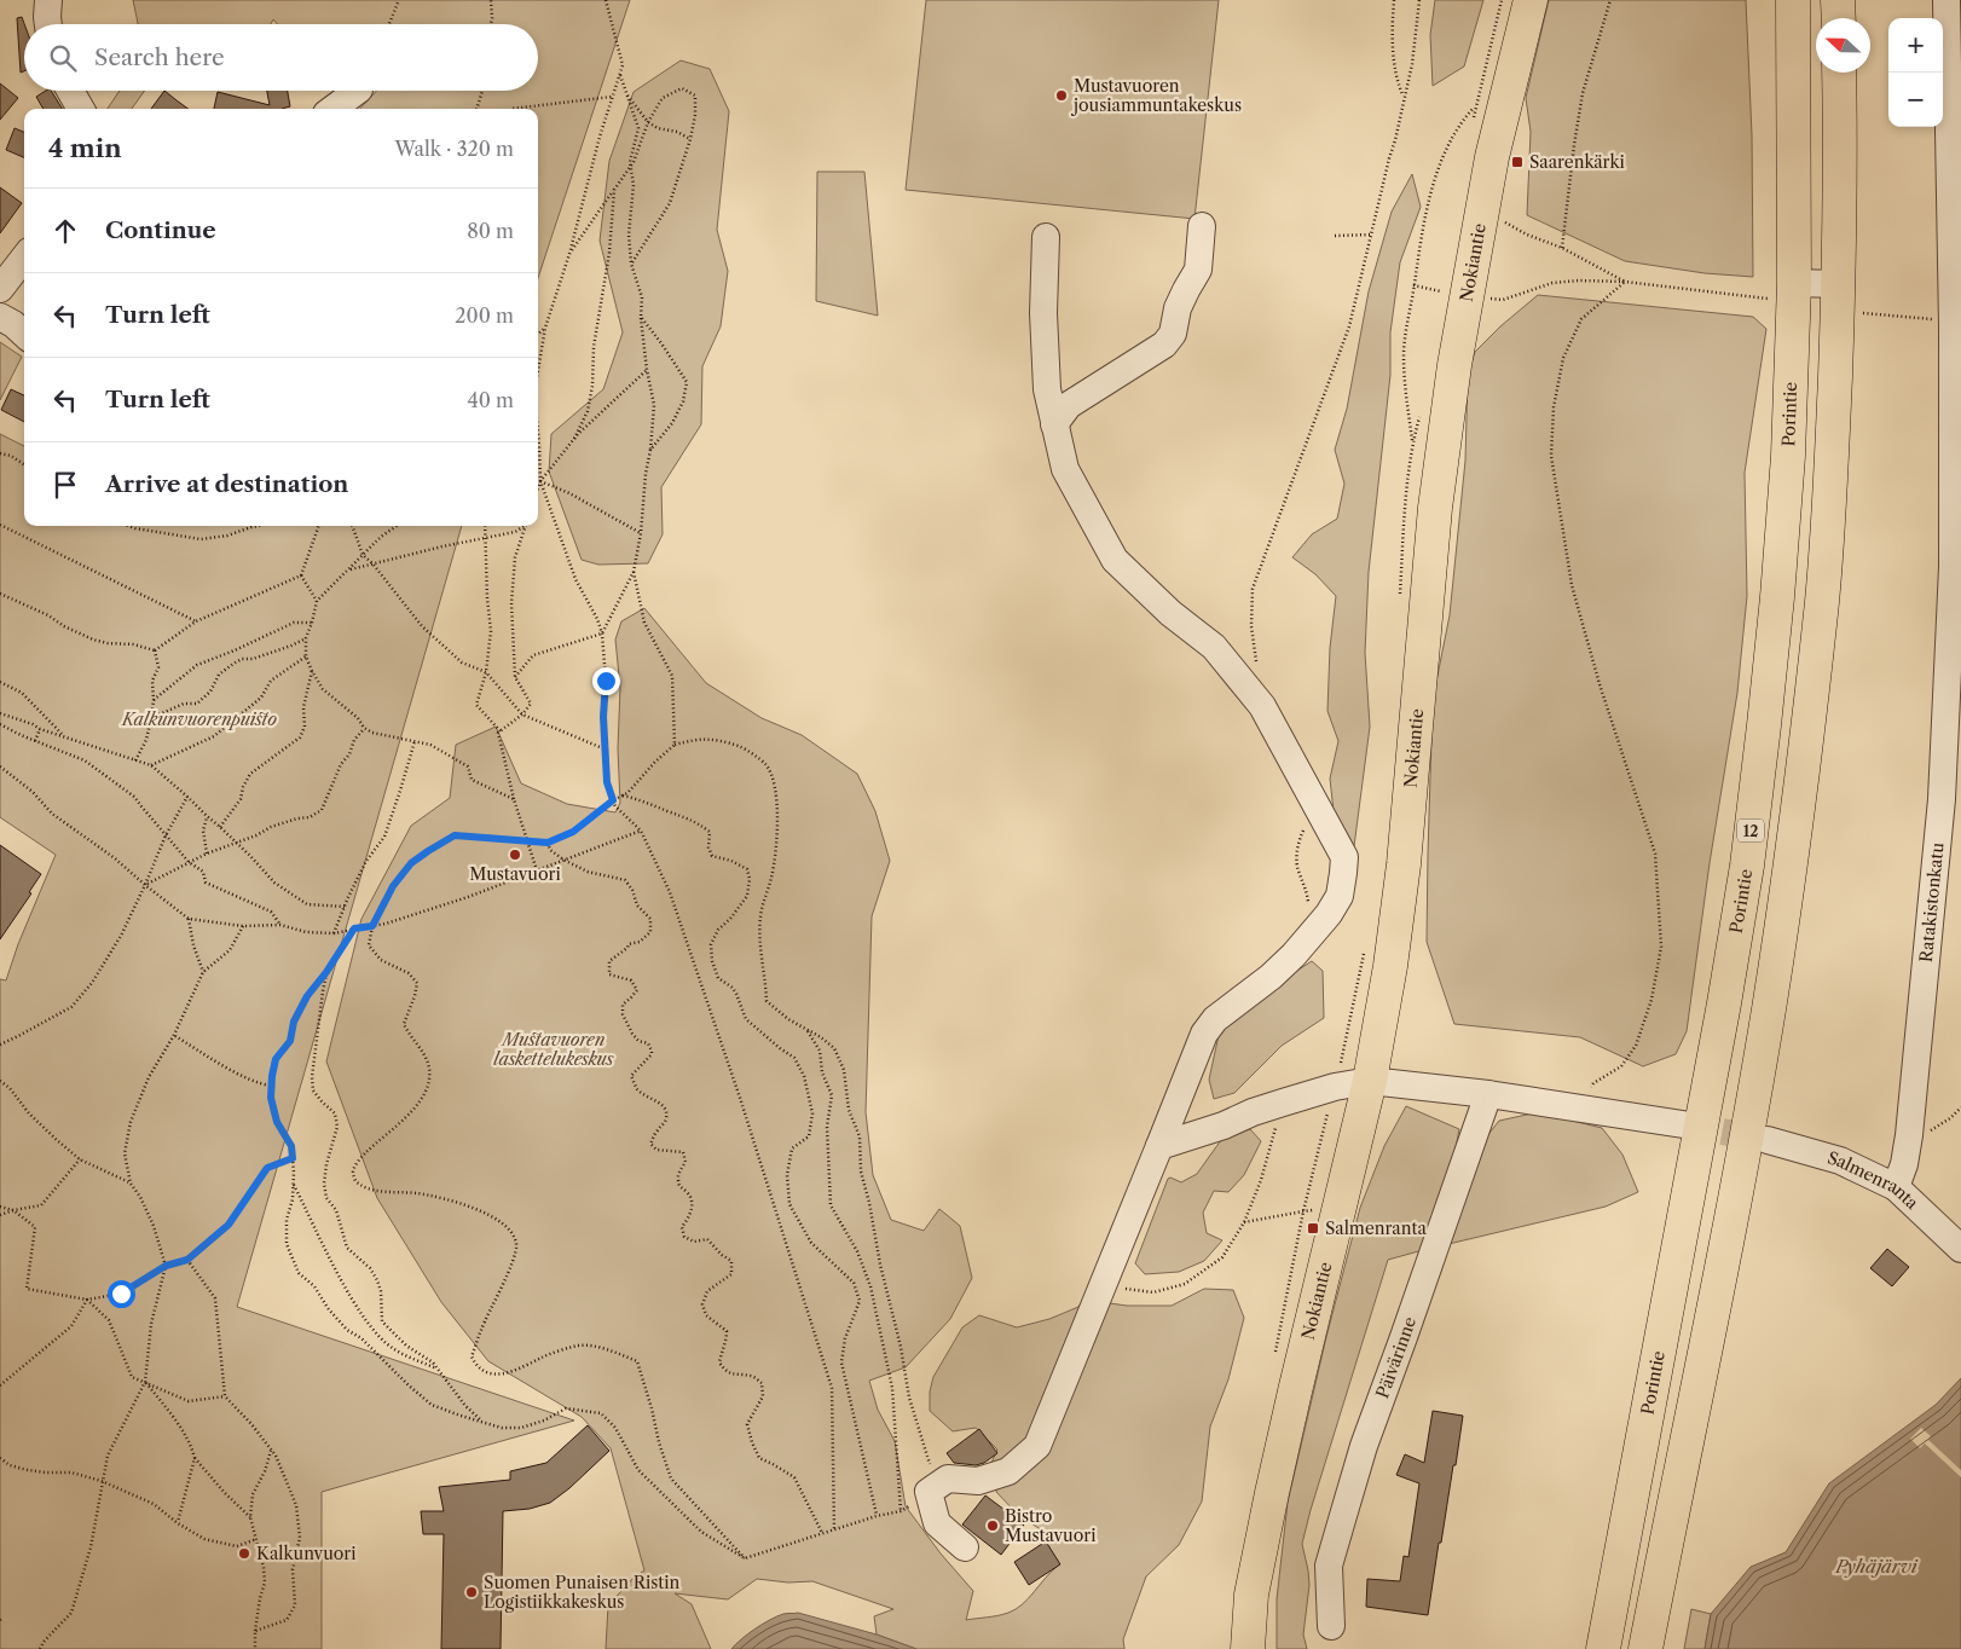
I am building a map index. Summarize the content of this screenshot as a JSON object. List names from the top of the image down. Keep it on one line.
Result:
{"streets":{"main road":["Nokiantie","Porintie","12"],"street":["Ratakistonkatu","Salmenranta","Päivärinne"]},"crossings":[["Ratakistonkatu","Salmenranta"]],"water":["Pyhäjärvi"],"parks":["Kalkunvuorenpuisto","Mustavuoren laskettelukeskus"],"places":{"other":["Mustavuoren jousiammuntakeskus","Mustavuori","Bistro Mustavuori","Kalkunvuori","Suomen Punaisen Ristin Logistiikkakeskus"],"transit":["Saarenkärki","Salmenranta"]},"north":"left","page":{"map_buttons":["+","−"],"search":"Search here","heading":["4 min","Walk · 320 m"],"list":[["Continue","80 m"],["Turn left","200 m"],["Turn left","40 m"],"Arrive at destination"]}}
